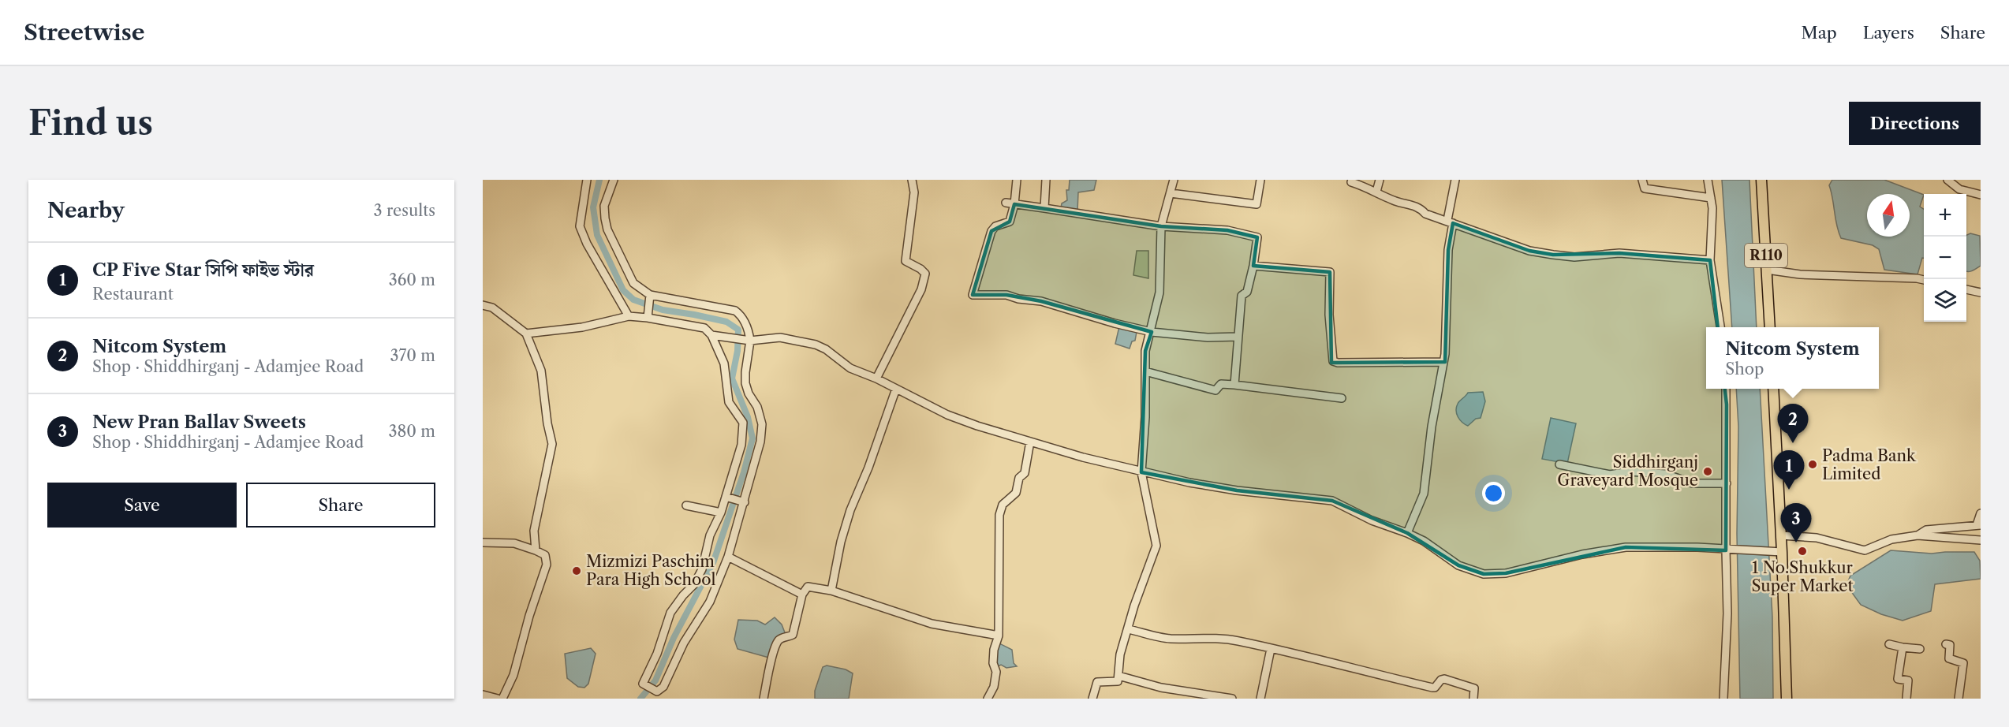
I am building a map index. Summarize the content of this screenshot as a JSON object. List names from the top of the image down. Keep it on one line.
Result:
{"streets":{"main road":["R110"]},"places":["Padma Bank Limited","Siddhirganj Graveyard Mosque","1 No.Shukkur Super Market","Mizmizi Paschim Para High School"],"north":"top","page":{"header":"Streetwise","nav":["Map","Layers","Share"],"buttons":["Directions",["Save","Share"]],"title":"Find us","heading":["Nearby","3 results"],"map_buttons":["+","−"],"list":[{"mark":"1","name":"CP Five Star সিপি ফাইভ স্টার","note":"Restaurant","value":"360 m"},{"mark":"2","name":"Nitcom System","note":"Shop · Shiddhirganj - Adamjee Road","value":"370 m"},{"mark":"3","name":"New Pran Ballav Sweets","note":"Shop · Shiddhirganj - Adamjee Road","value":"380 m"}],"popup":["Nitcom System","Shop"],"pins":["2","1","3"]}}
